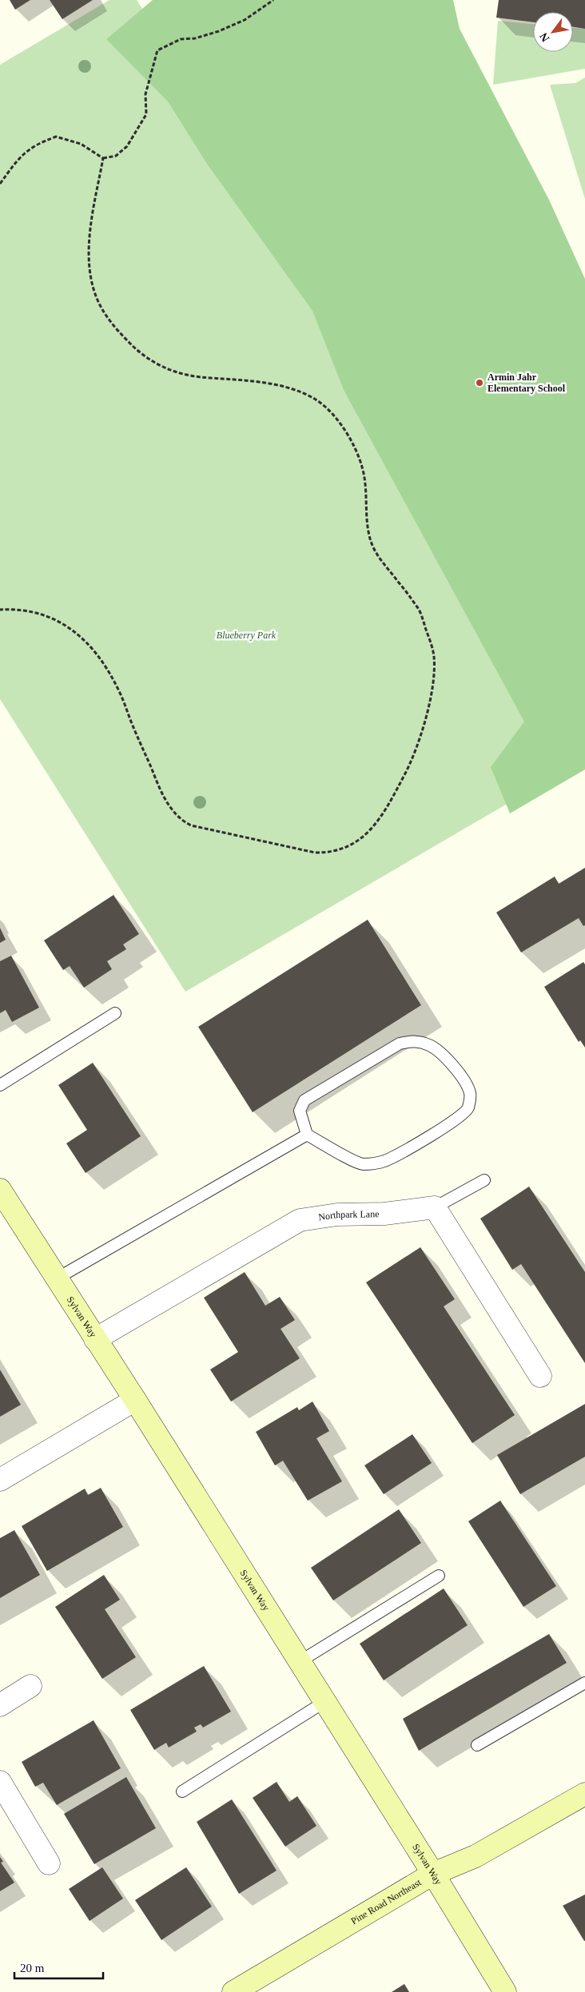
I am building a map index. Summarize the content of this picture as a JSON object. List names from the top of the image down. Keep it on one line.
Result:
{"streets":{"main road":["Sylvan Way","Pine Road Northeast"],"street":["Northpark Lane"]},"crossings":[["Northpark Lane","Sylvan Way"],["Sylvan Way","Pine Road Northeast"]],"parks":["Blueberry Park"],"places":["Armin Jahr Elementary School"],"scale_bar":"20 m","north":"bottom left"}
